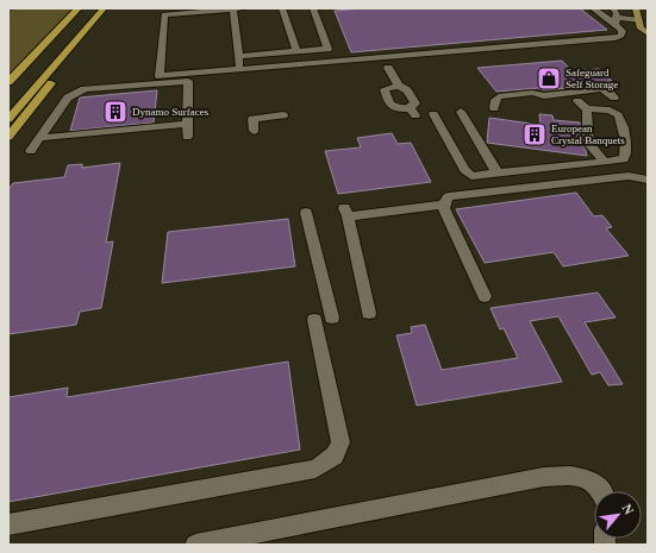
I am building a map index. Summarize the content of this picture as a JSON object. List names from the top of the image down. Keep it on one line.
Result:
{"places":{"shop":["Safeguard Self Storage"],"building":["Dynamo Surfaces","European Crystal Banquets"]},"north":"top right"}
